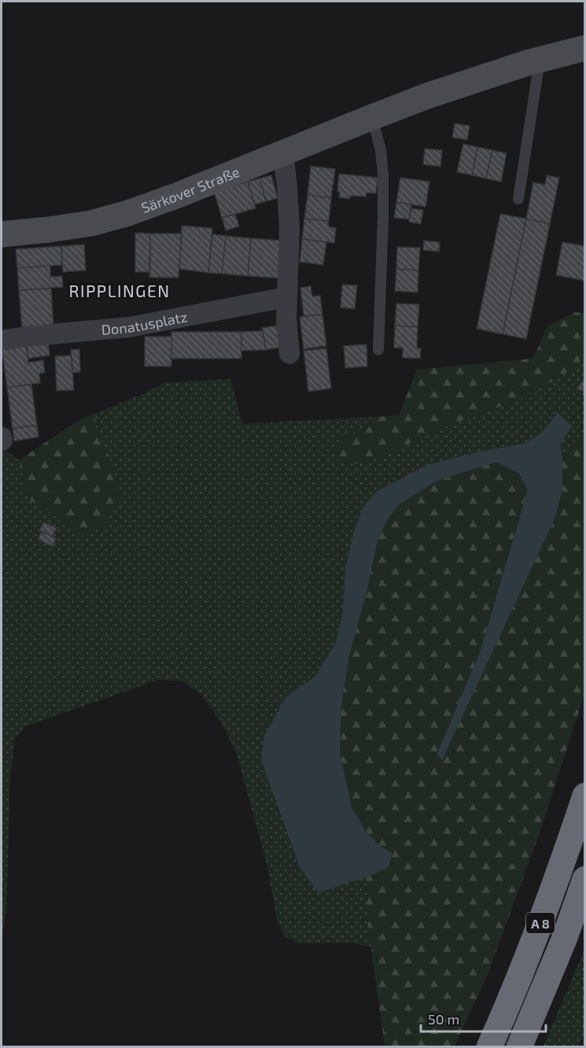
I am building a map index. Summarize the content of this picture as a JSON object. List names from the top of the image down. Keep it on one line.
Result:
{"streets":{"highway":["A 8"],"main road":["Särkover Straße"],"street":["Donatusplatz"]},"districts":["RIPPLINGEN"],"scale_bar":"50 m"}
